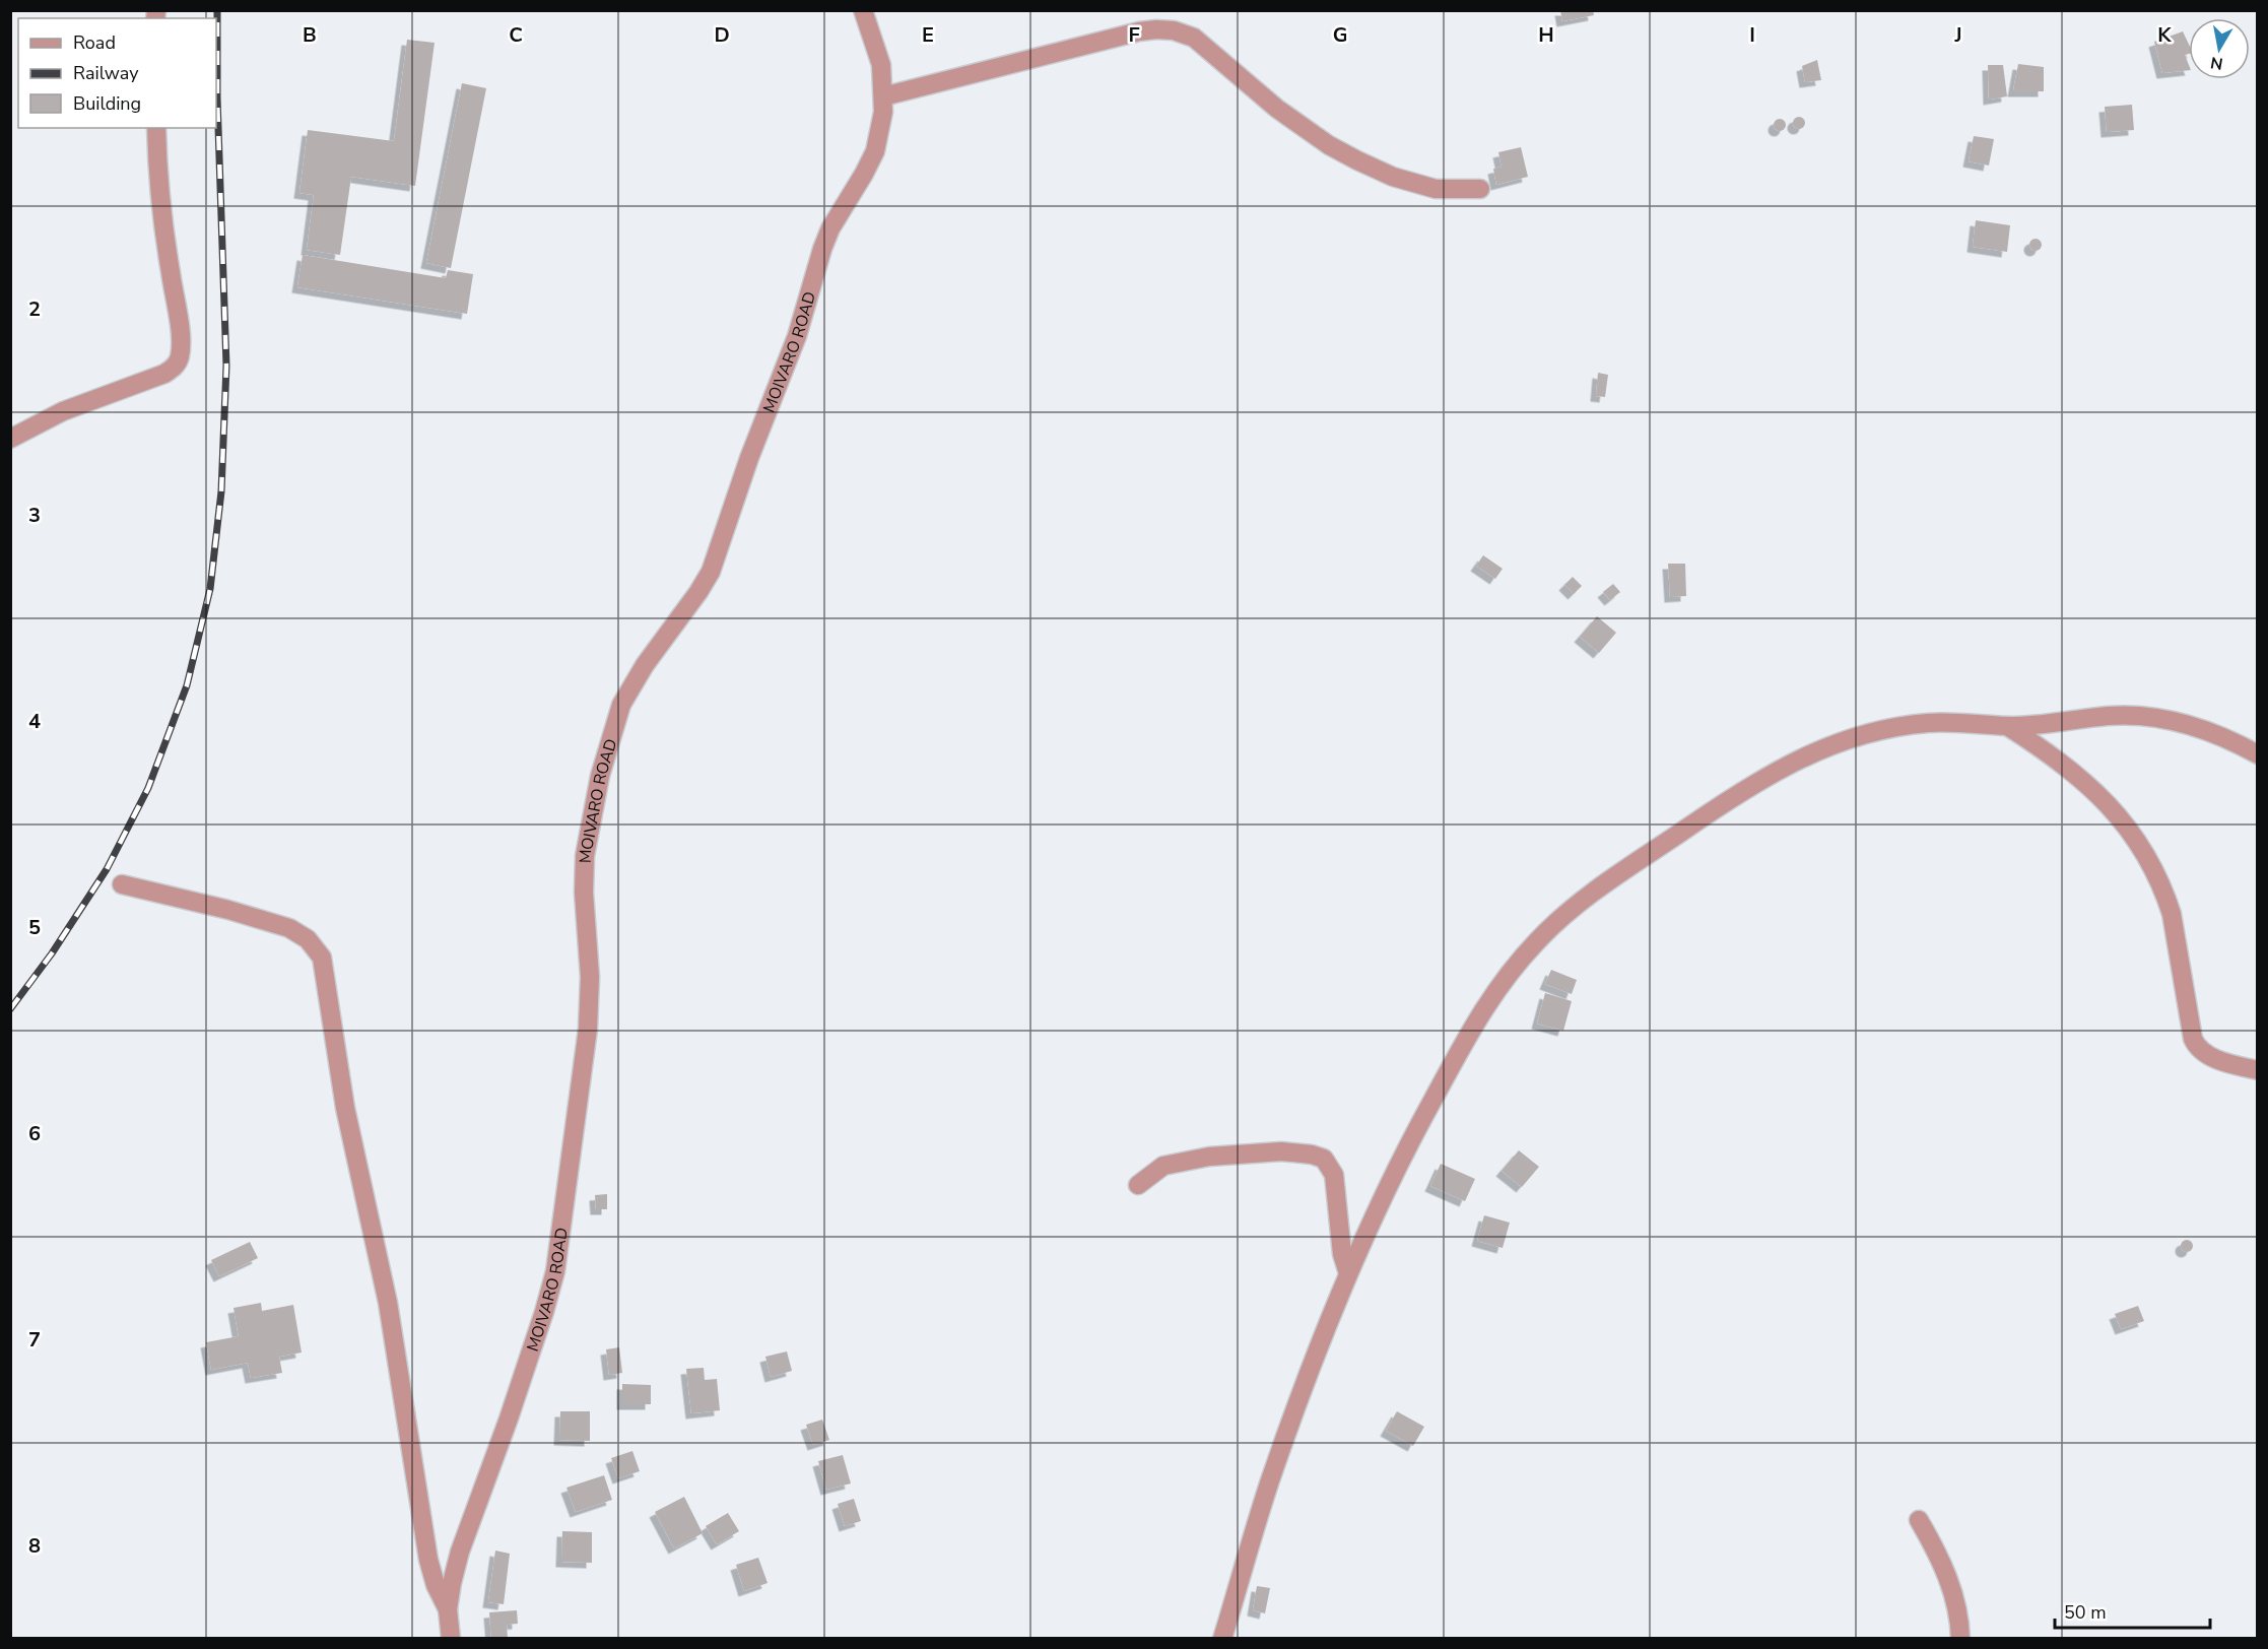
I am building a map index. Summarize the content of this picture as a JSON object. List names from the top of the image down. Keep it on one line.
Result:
{"streets":{"street":["MOIVARO ROAD"]},"legend":["Road","Railway","Building"],"scale_bar":"50 m","north":"bottom","grid":{"columns":["B","C","D","E","F","G","H","I","J","K"],"rows":["2","3","4","5","6","7","8"]}}
